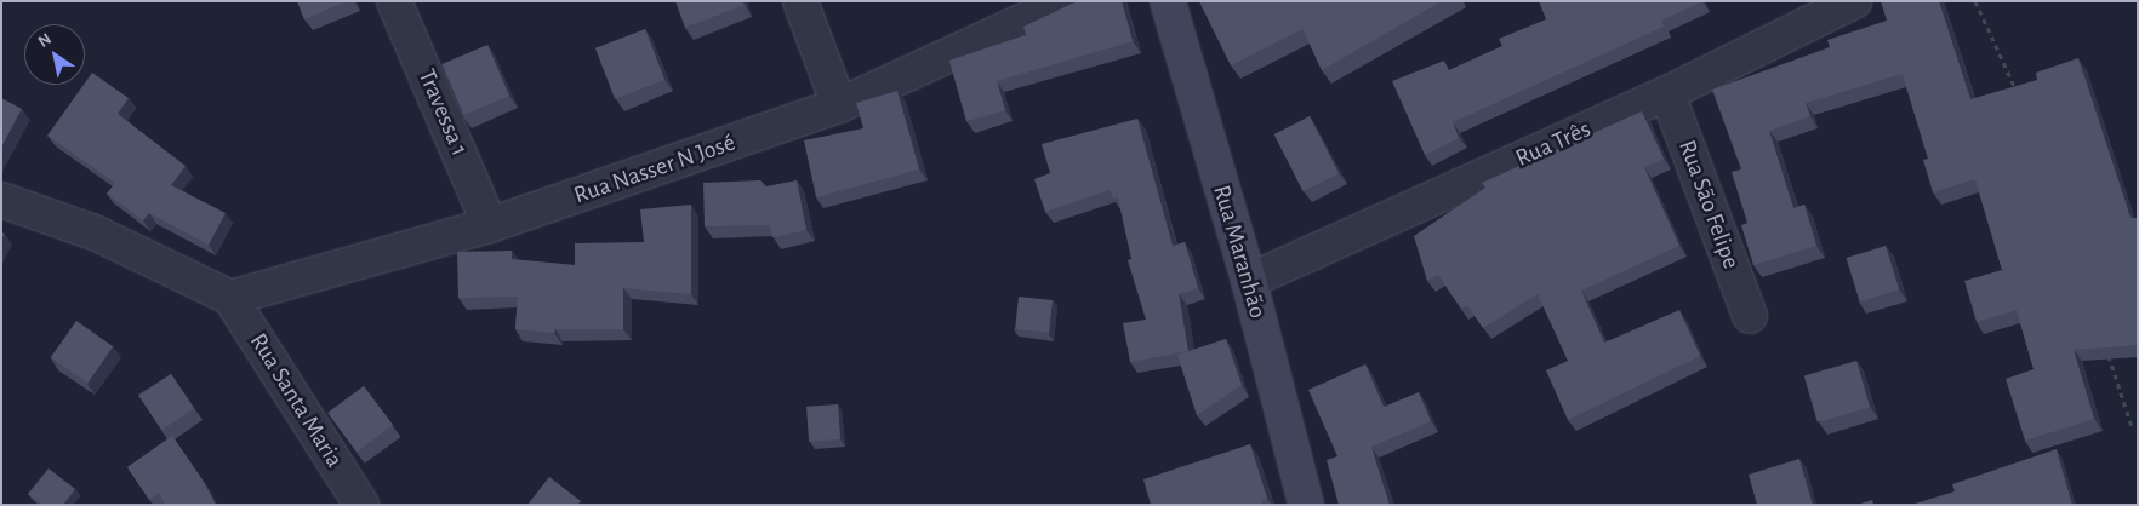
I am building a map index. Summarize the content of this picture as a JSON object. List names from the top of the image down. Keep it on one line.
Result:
{"streets":{"street":["Travessa 1","Rua Três","Rua Nasser N José","Rua São Felipe","Rua Maranhão","Rua Santa Maria"]},"crossings":[["Travessa 1","Rua Nasser N José"],["Rua Três","Rua São Felipe"],["Rua Três","Rua Maranhão"],["Rua Nasser N José","Rua Santa Maria"]],"north":"top left"}
